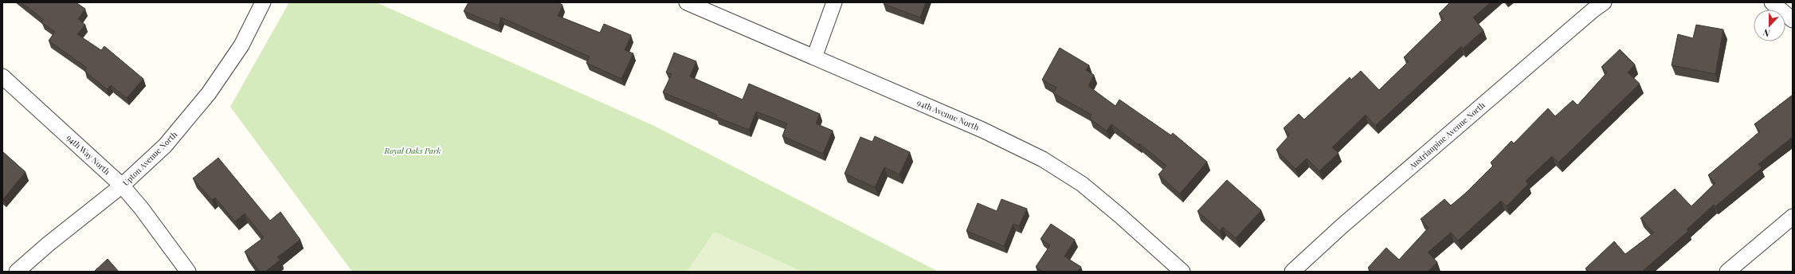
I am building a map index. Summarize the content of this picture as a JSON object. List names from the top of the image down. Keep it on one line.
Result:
{"streets":{"street":["94th Avenue North","Austrianpine Avenue North","94th Way North","Upton Avenue North"]},"crossings":[["94th Way North","Upton Avenue North"]],"parks":["Royal Oaks Park"],"north":"bottom"}
